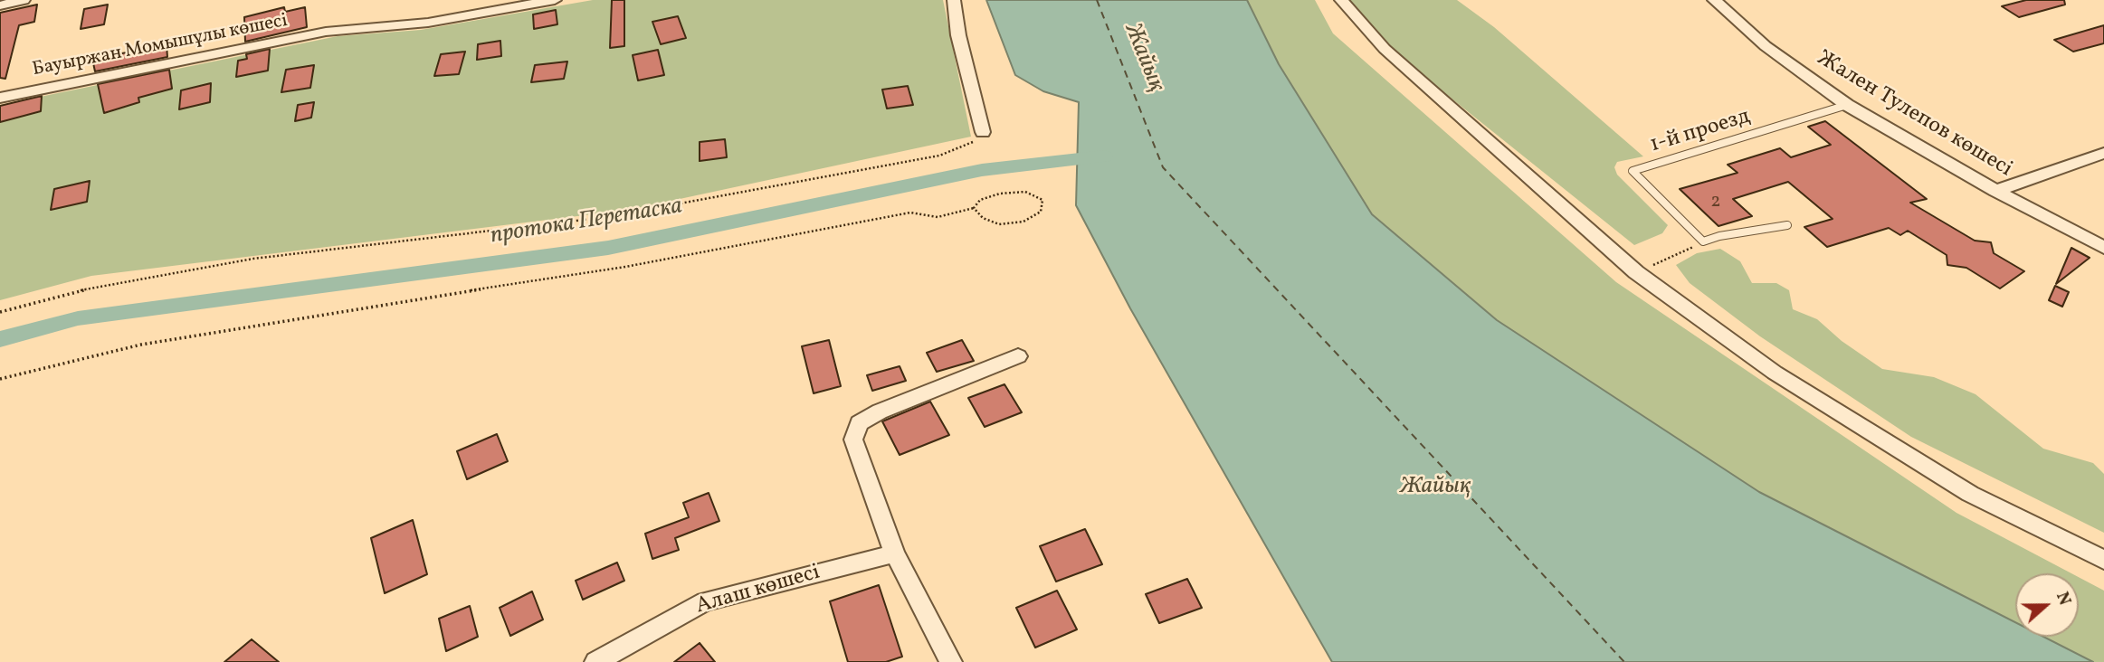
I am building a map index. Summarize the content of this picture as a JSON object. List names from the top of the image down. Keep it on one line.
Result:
{"streets":{"street":["Бауыржан Момышұлы көшесі","Жален Тулепов көшесі","Алаш көшесі"],"lane":["1-й проезд"]},"crossings":[["Жален Тулепов көшесі","1-й проезд"]],"water":["Жайық","протока Перетаска"],"house_numbers":["2"],"north":"right"}
